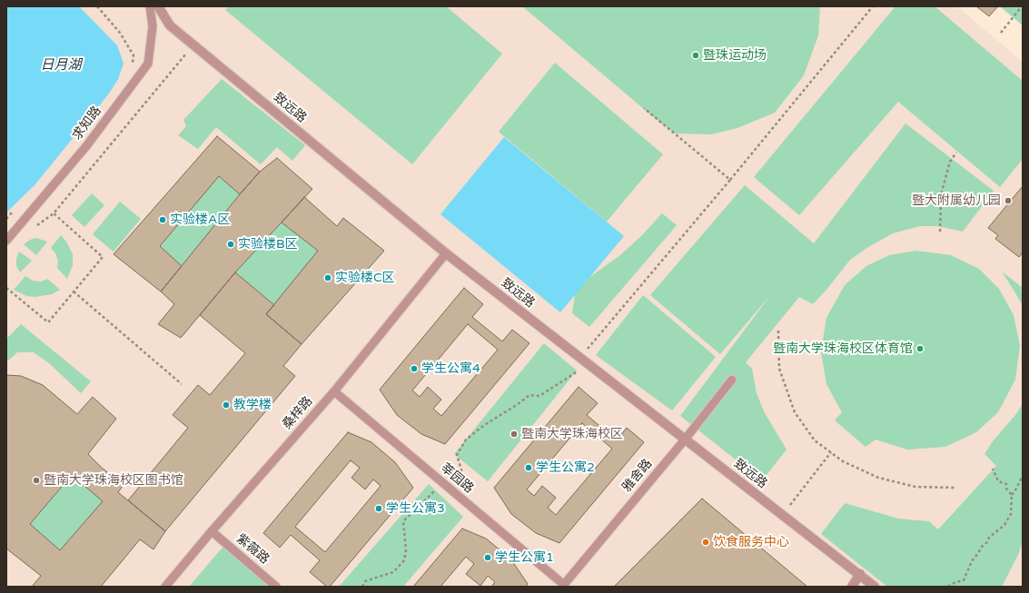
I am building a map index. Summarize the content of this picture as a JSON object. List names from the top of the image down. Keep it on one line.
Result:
{"streets":{"street":["致远路"],"lane":["求知路","桑梓路","雅舍路","莘园路","紫薇路"]},"crossings":[["致远路","桑梓路"],["致远路","雅舍路"],["桑梓路","莘园路"],["桑梓路","紫薇路"],["雅舍路","莘园路"]],"water":["日月湖"],"places":["暨珠运动场","暨大附属幼儿园","实验楼A区","实验楼B区","实验楼C区","暨南大学珠海校区体育馆","学生公寓4","教学楼","暨南大学珠海校区","学生公寓2","暨南大学珠海校区图书馆","学生公寓3","饮食服务中心","学生公寓1"]}
